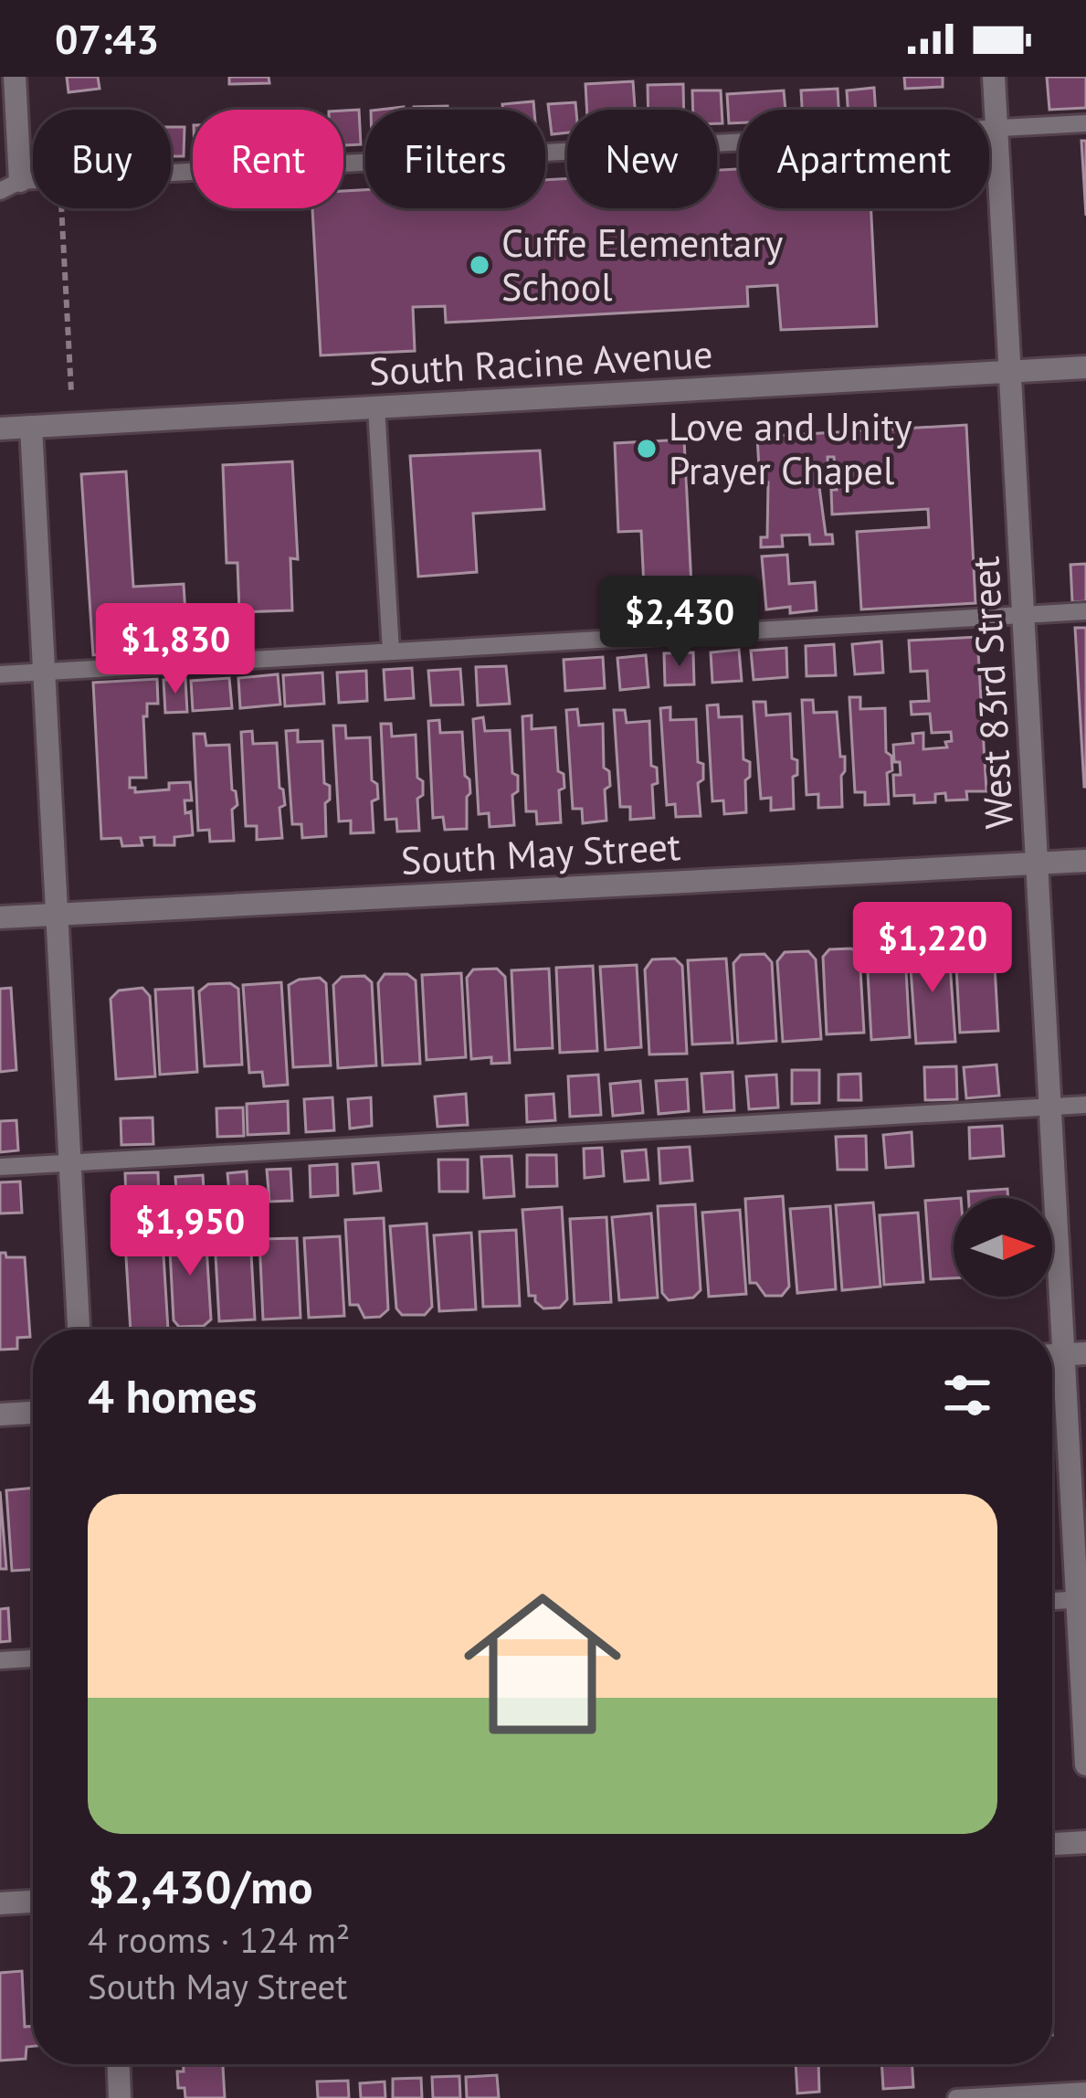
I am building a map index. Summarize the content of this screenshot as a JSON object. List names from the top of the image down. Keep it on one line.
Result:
{"streets":{"street":["South Racine Avenue","West 83rd Street","South May Street"]},"crossings":[["South Racine Avenue","West 83rd Street"],["West 83rd Street","South May Street"]],"places":["Cuffe Elementary School","Love and Unity Prayer Chapel"],"north":"right","page":{"status":"07:43","chip":["Buy","Rent","Filters","New","Apartment"],"price":["$2,430","$1,830","$1,220","$1,950"],"heading":"4 homes","list":[{"name":"$2,430/mo","note":"4 rooms · 124 m² · South May Street"}]}}
